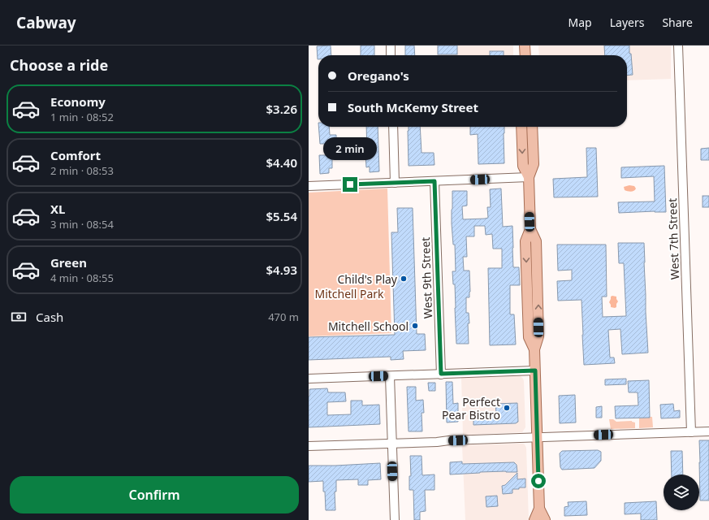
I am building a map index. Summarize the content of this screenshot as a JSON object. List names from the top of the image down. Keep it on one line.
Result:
{"streets":{"street":["West 7th Street","West 9th Street"]},"parks":["Mitchell Park"],"places":["Child's Play","Mitchell School","Perfect Pear Bistro"],"page":{"header":"Cabway","nav":["Map","Layers","Share"],"heading":"Choose a ride","banner":["Oregano's","South McKemy Street"],"list":[{"name":"Economy","note":"1 min · 08:52","value":"$3.26"},{"name":"Comfort","note":"2 min · 08:53","value":"$4.40"},{"name":"XL","note":"3 min · 08:54","value":"$5.54"},{"name":"Green","note":"4 min · 08:55","value":"$4.93"}],"bubble":"2 min","pay":["Cash","470 m"],"buttons":"Confirm"}}
